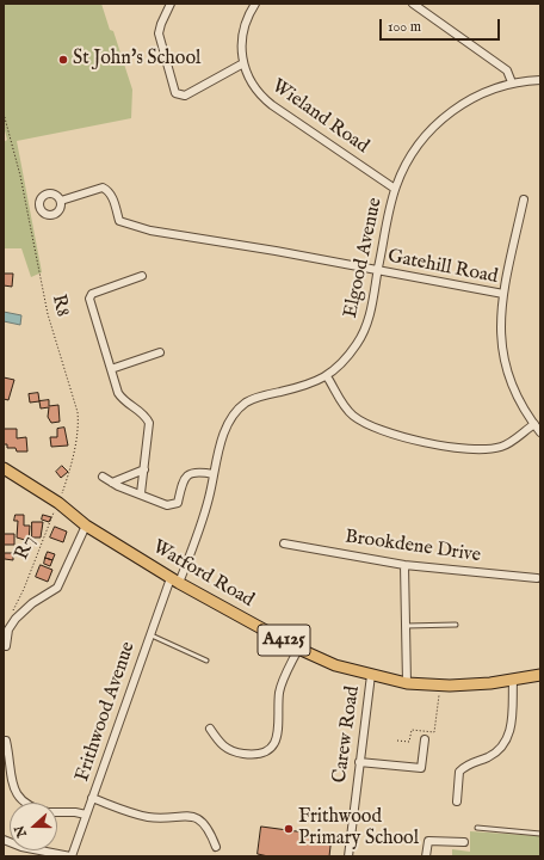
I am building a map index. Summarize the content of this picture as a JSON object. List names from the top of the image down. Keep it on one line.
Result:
{"streets":{"main road":["Watford Road","A4125"],"street":["Wieland Road","Elgood Avenue","Gatehill Road","Brookdene Drive","Frithwood Avenue","Carew Road"],"path":["R8","R7"]},"crossings":[["Wieland Road","Elgood Avenue"],["Elgood Avenue","Gatehill Road"],["Elgood Avenue","Watford Road"],["Elgood Avenue","Frithwood Avenue"],["R8","R7"],["R8","Watford Road"],["R7","Watford Road"],["Watford Road","Frithwood Avenue"],["Watford Road","Carew Road"]],"places":["St John's School","Frithwood Primary School"],"scale_bar":"100 m","north":"left"}
